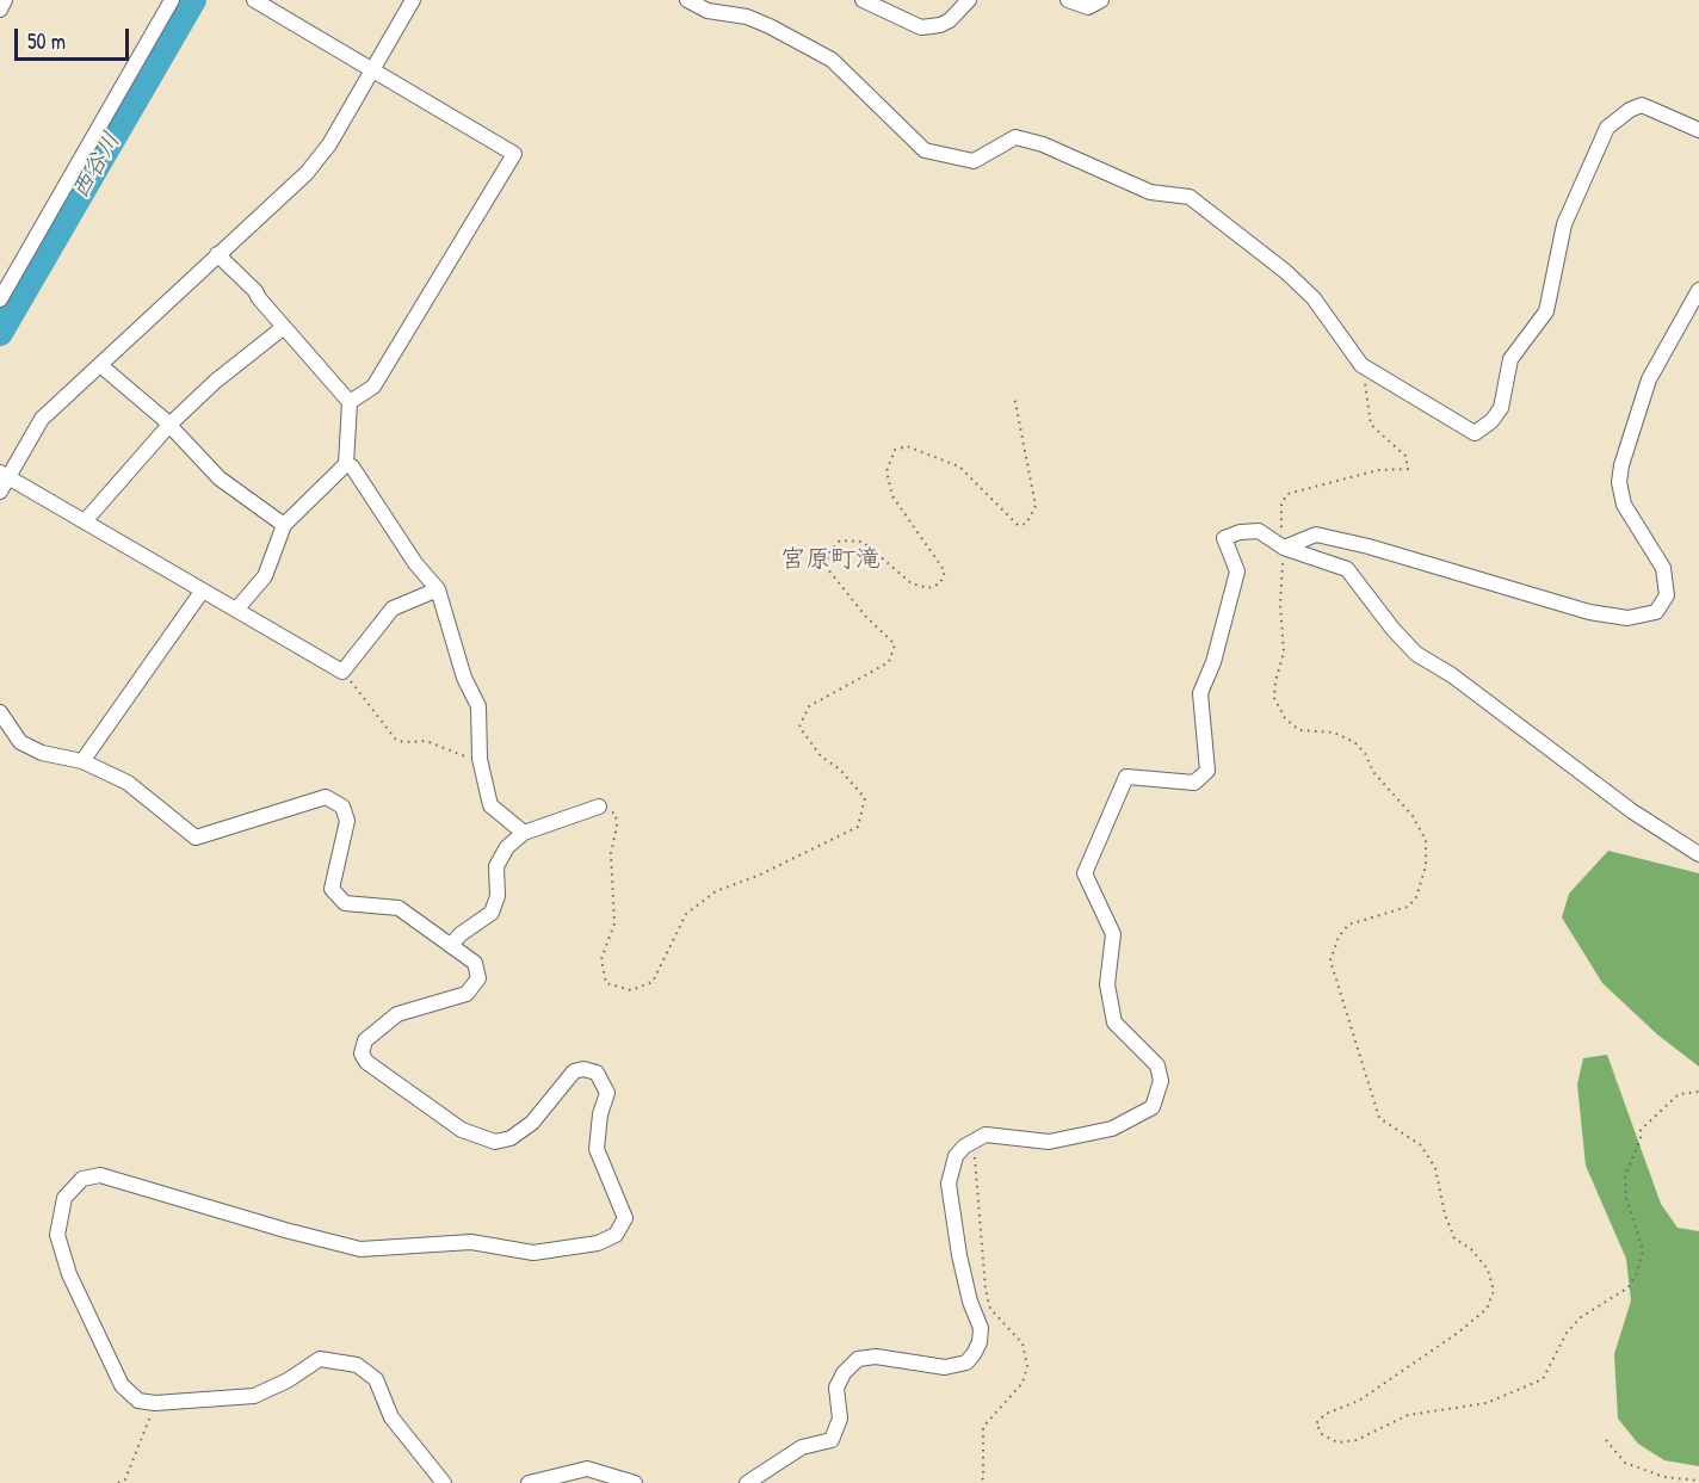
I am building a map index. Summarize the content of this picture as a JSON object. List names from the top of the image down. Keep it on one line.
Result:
{"districts":["宮原町滝"],"water":["西谷川"],"scale_bar":"50 m"}
